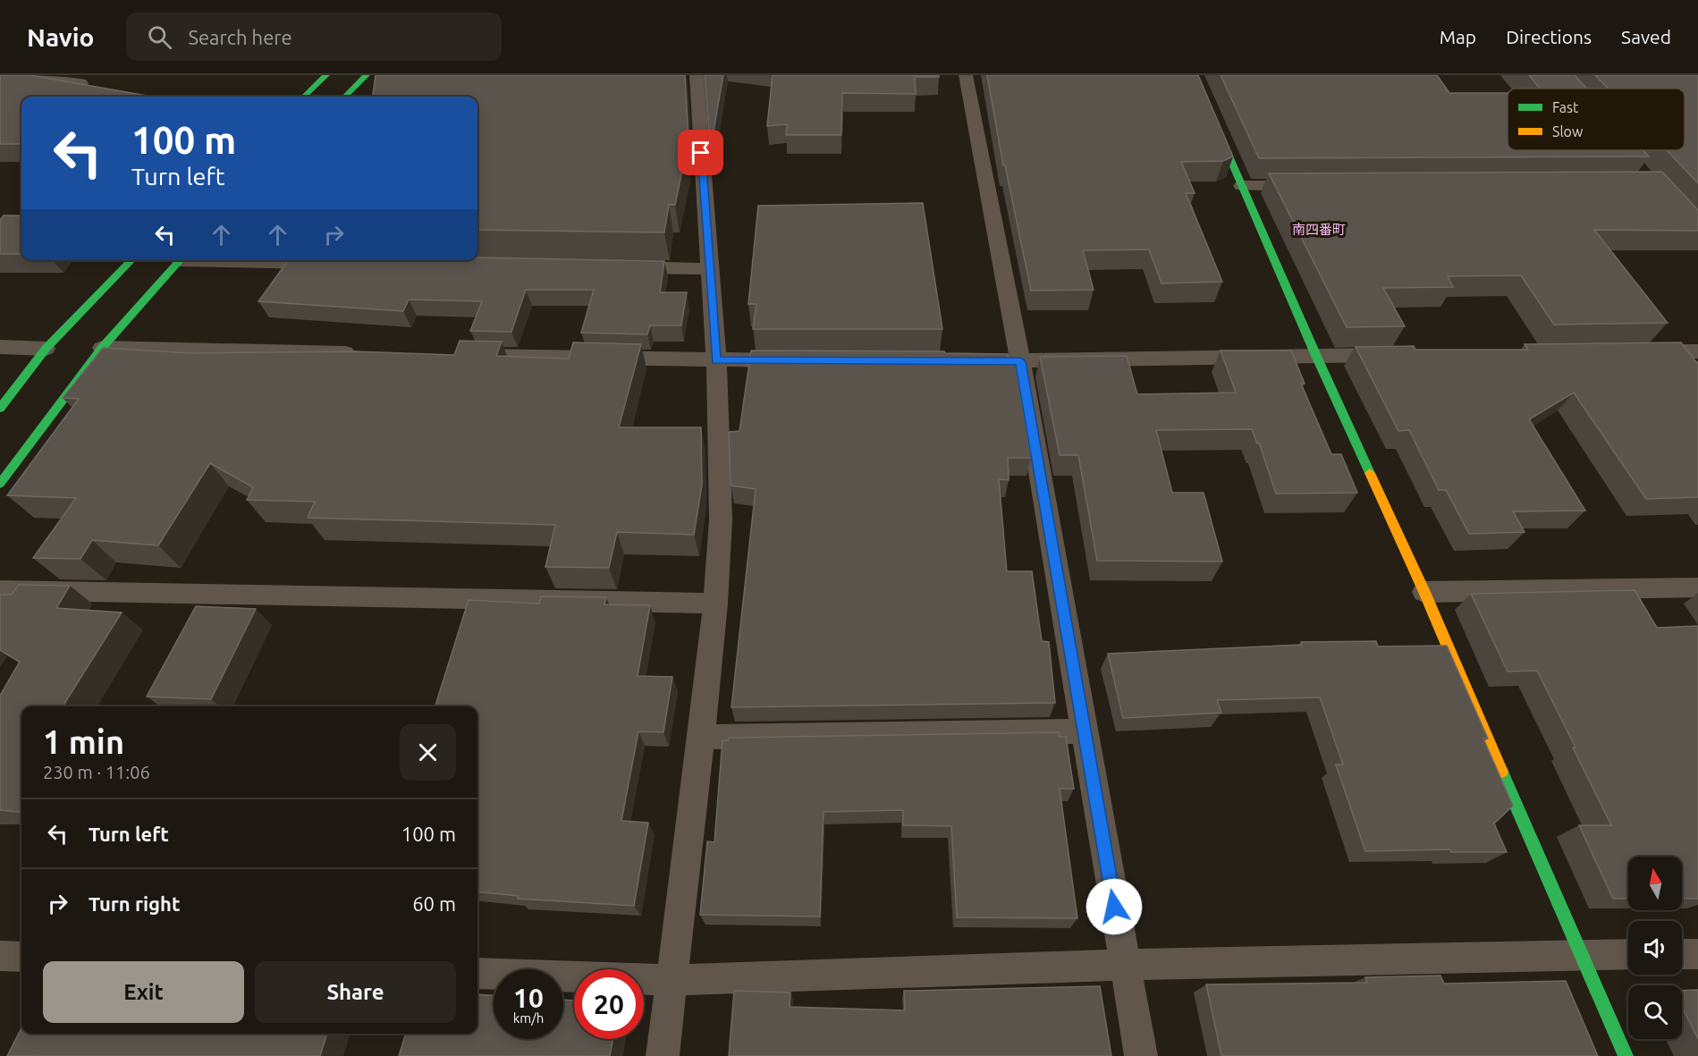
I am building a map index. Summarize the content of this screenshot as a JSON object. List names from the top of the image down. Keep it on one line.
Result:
{"districts":["南四番町"],"legend":["Fast","Slow"],"north":"top","page":{"header":"Navio","search":"Search here","nav":["Map","Directions","Saved"],"turn":["100 m","Turn left"],"heading":["1 min","230 m · 11:06"],"list":[{"name":"Turn left","value":"100 m"},{"name":"Turn right","value":"60 m"}],"buttons":["Exit","Share"],"speed":"10 km/h","limit":"20"}}
